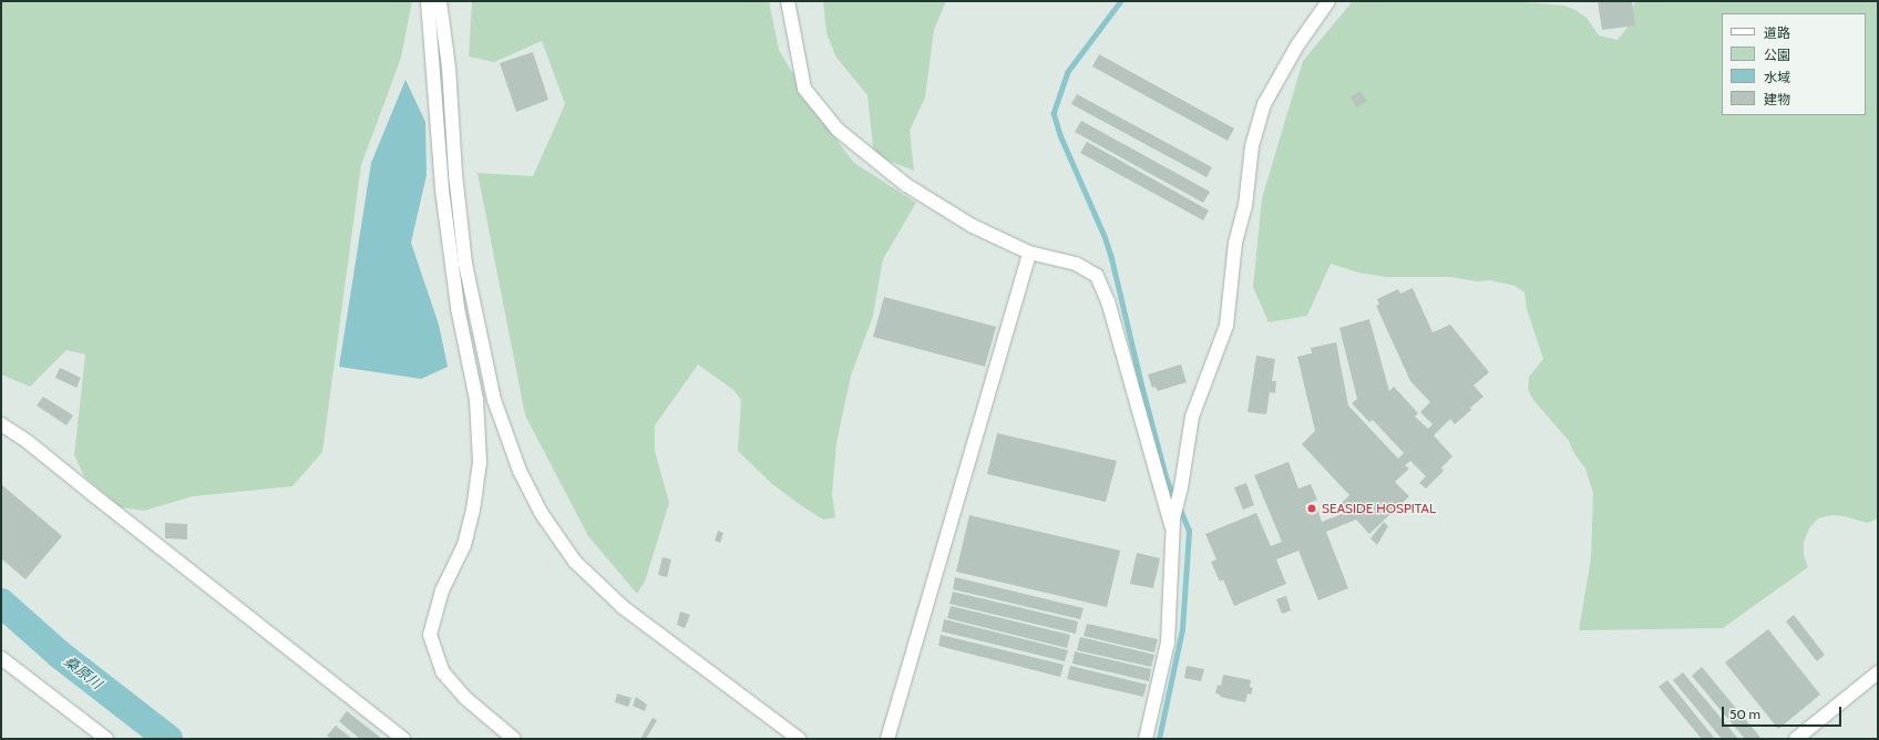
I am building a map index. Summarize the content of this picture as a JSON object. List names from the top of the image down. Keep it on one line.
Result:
{"water":["桑原川"],"places":["SEASIDE HOSPITAL"],"legend":["道路","公園","水域","建物"],"scale_bar":"50 m"}
